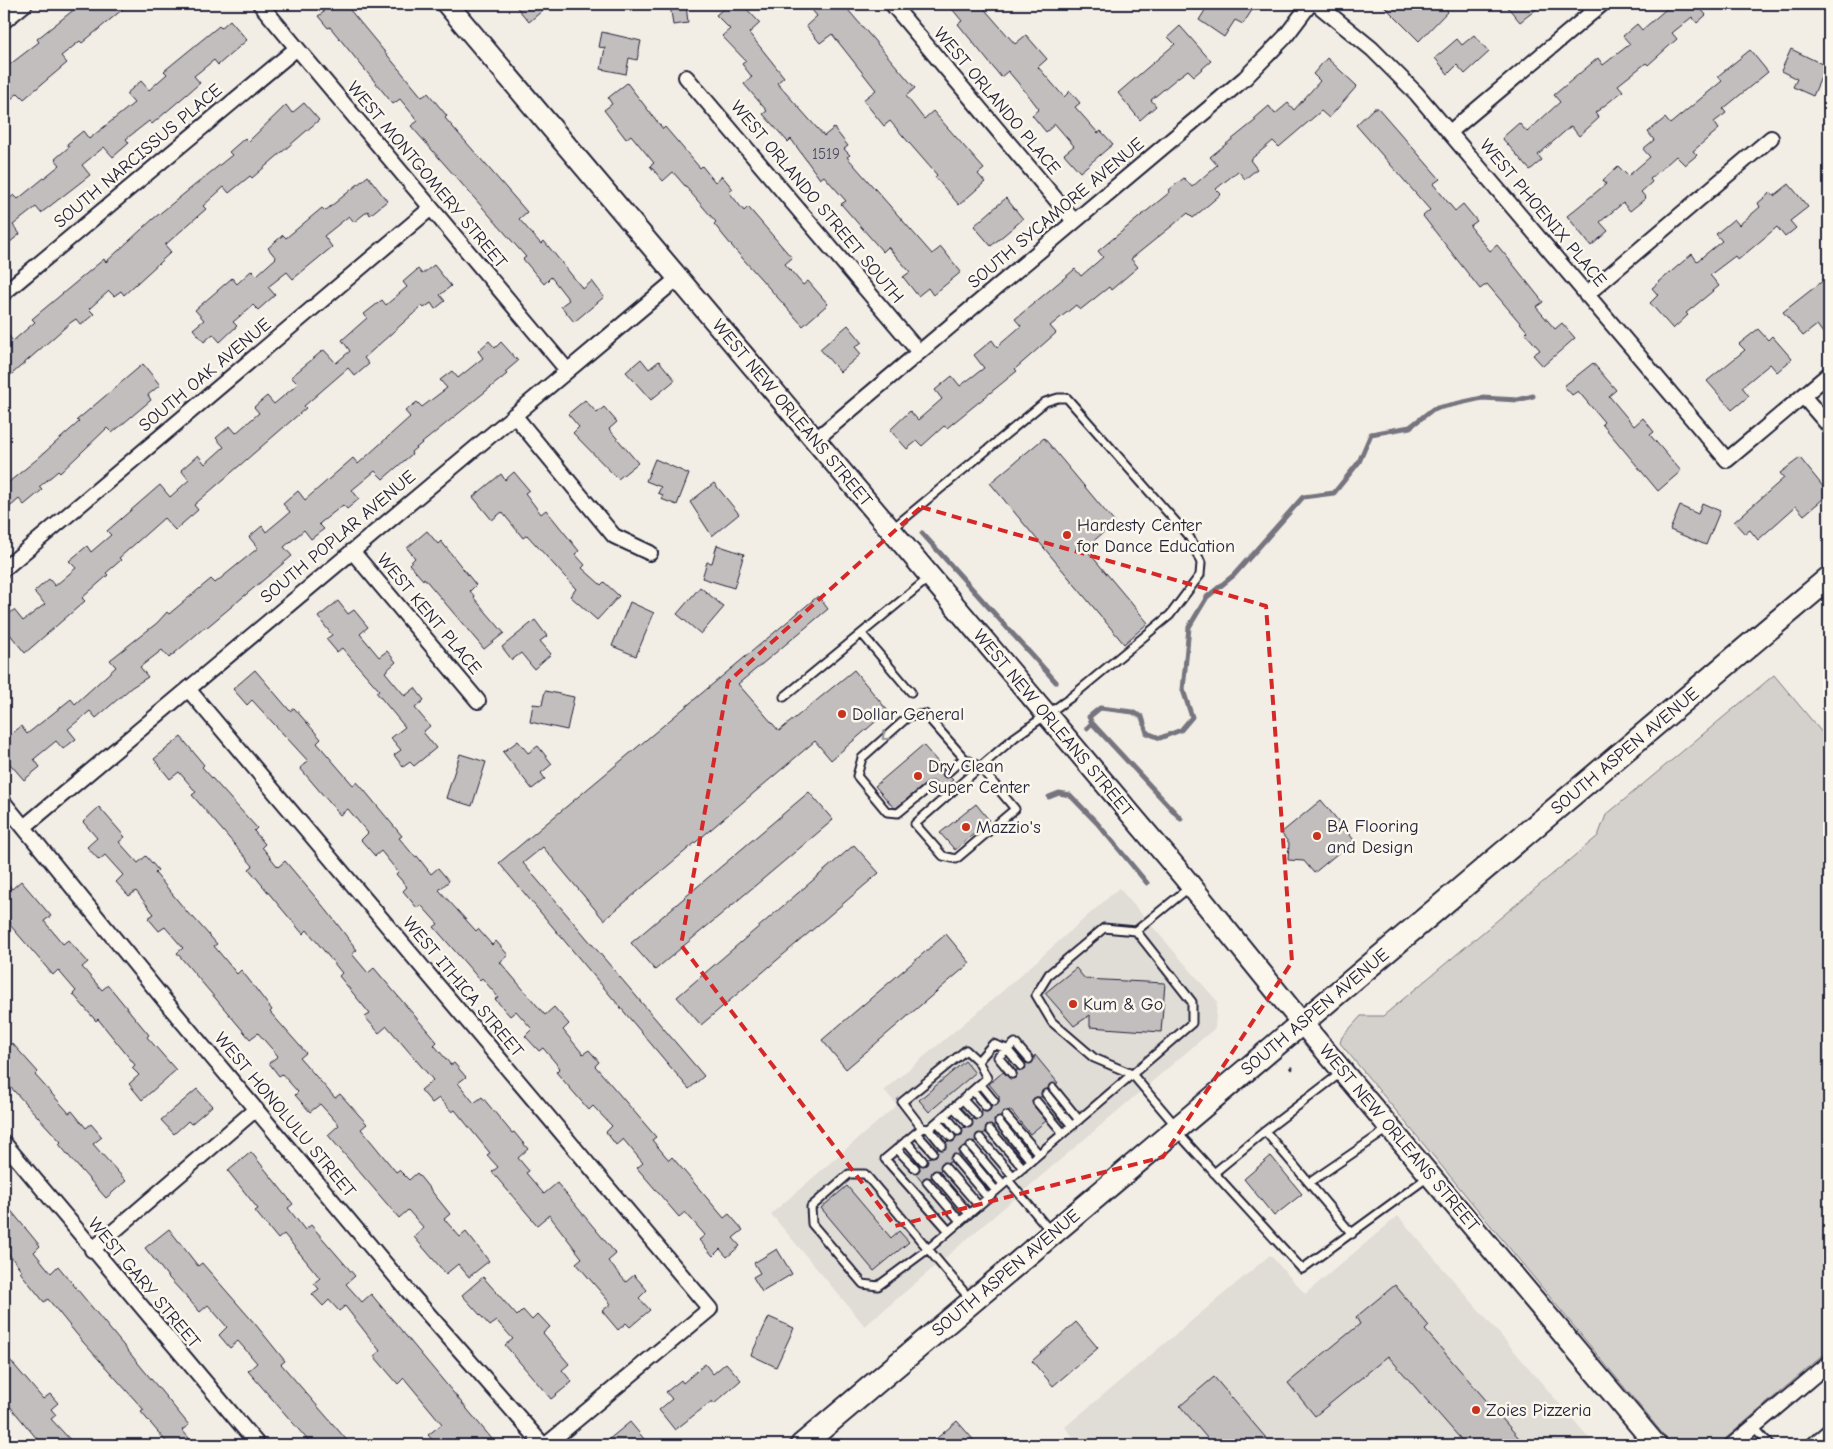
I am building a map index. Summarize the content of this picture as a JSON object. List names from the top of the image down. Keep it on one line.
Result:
{"streets":{"main road":["WEST NEW ORLEANS STREET","SOUTH ASPEN AVENUE"],"street":["WEST ORLANDO PLACE","SOUTH NARCISSUS PLACE","WEST MONTGOMERY STREET","WEST ORLANDO STREET SOUTH","SOUTH SYCAMORE AVENUE","WEST PHOENIX PLACE","SOUTH OAK AVENUE","SOUTH POPLAR AVENUE","WEST KENT PLACE","WEST ITHICA STREET","WEST HONOLULU STREET","WEST GARY STREET"]},"crossings":[["WEST ORLANDO PLACE","SOUTH SYCAMORE AVENUE"],["SOUTH NARCISSUS PLACE","WEST MONTGOMERY STREET"],["WEST MONTGOMERY STREET","SOUTH OAK AVENUE"],["WEST MONTGOMERY STREET","SOUTH POPLAR AVENUE"],["WEST ORLANDO STREET SOUTH","SOUTH SYCAMORE AVENUE"],["SOUTH SYCAMORE AVENUE","WEST NEW ORLEANS STREET"],["WEST NEW ORLEANS STREET","SOUTH POPLAR AVENUE"],["WEST NEW ORLEANS STREET","SOUTH ASPEN AVENUE"],["SOUTH POPLAR AVENUE","WEST KENT PLACE"],["SOUTH POPLAR AVENUE","WEST ITHICA STREET"],["SOUTH POPLAR AVENUE","WEST HONOLULU STREET"],["WEST ITHICA STREET","WEST HONOLULU STREET"]],"places":["Hardesty Center for Dance Education","Dollar General","Dry Clean Super Center","Mazzio's","BA Flooring and Design","Kum & Go","Zoies Pizzeria"],"house_numbers":["1519"]}
